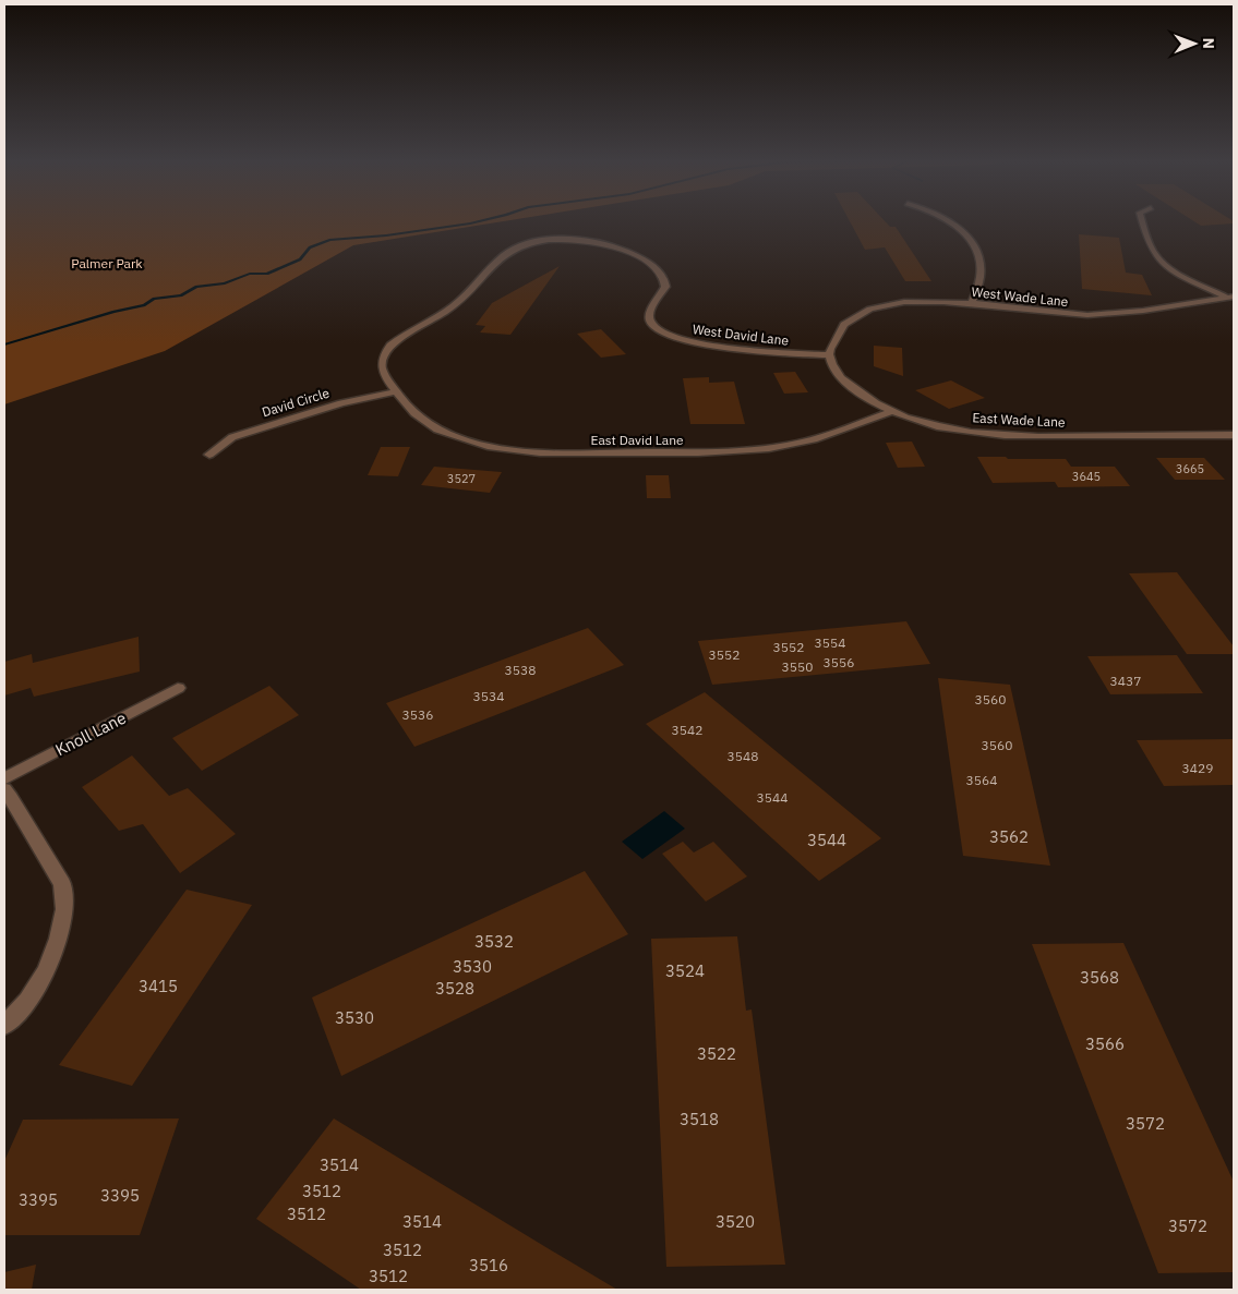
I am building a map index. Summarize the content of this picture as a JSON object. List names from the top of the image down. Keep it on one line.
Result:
{"streets":{"street":["West Wade Lane","West David Lane","David Circle","East Wade Lane","East David Lane","Knoll Lane"]},"crossings":[["West Wade Lane","West David Lane"],["West Wade Lane","East Wade Lane"],["West David Lane","David Circle"],["West David Lane","East Wade Lane"],["West David Lane","East David Lane"],["David Circle","East David Lane"],["East Wade Lane","East David Lane"]],"parks":["Palmer Park"],"house_numbers":["3665","3645","3527","3554","3552","3552","3556","3550","3538","3437","3534","3560","3536","3542","3560","3548","3429","3564","3544","3562","3544","3532","3530","3524","3568","3415","3528","3530","3566","3522","3518","3572","3514","3512","3395","3395","3512","3514","3520","3572","3512","3516","3512"],"north":"right"}
